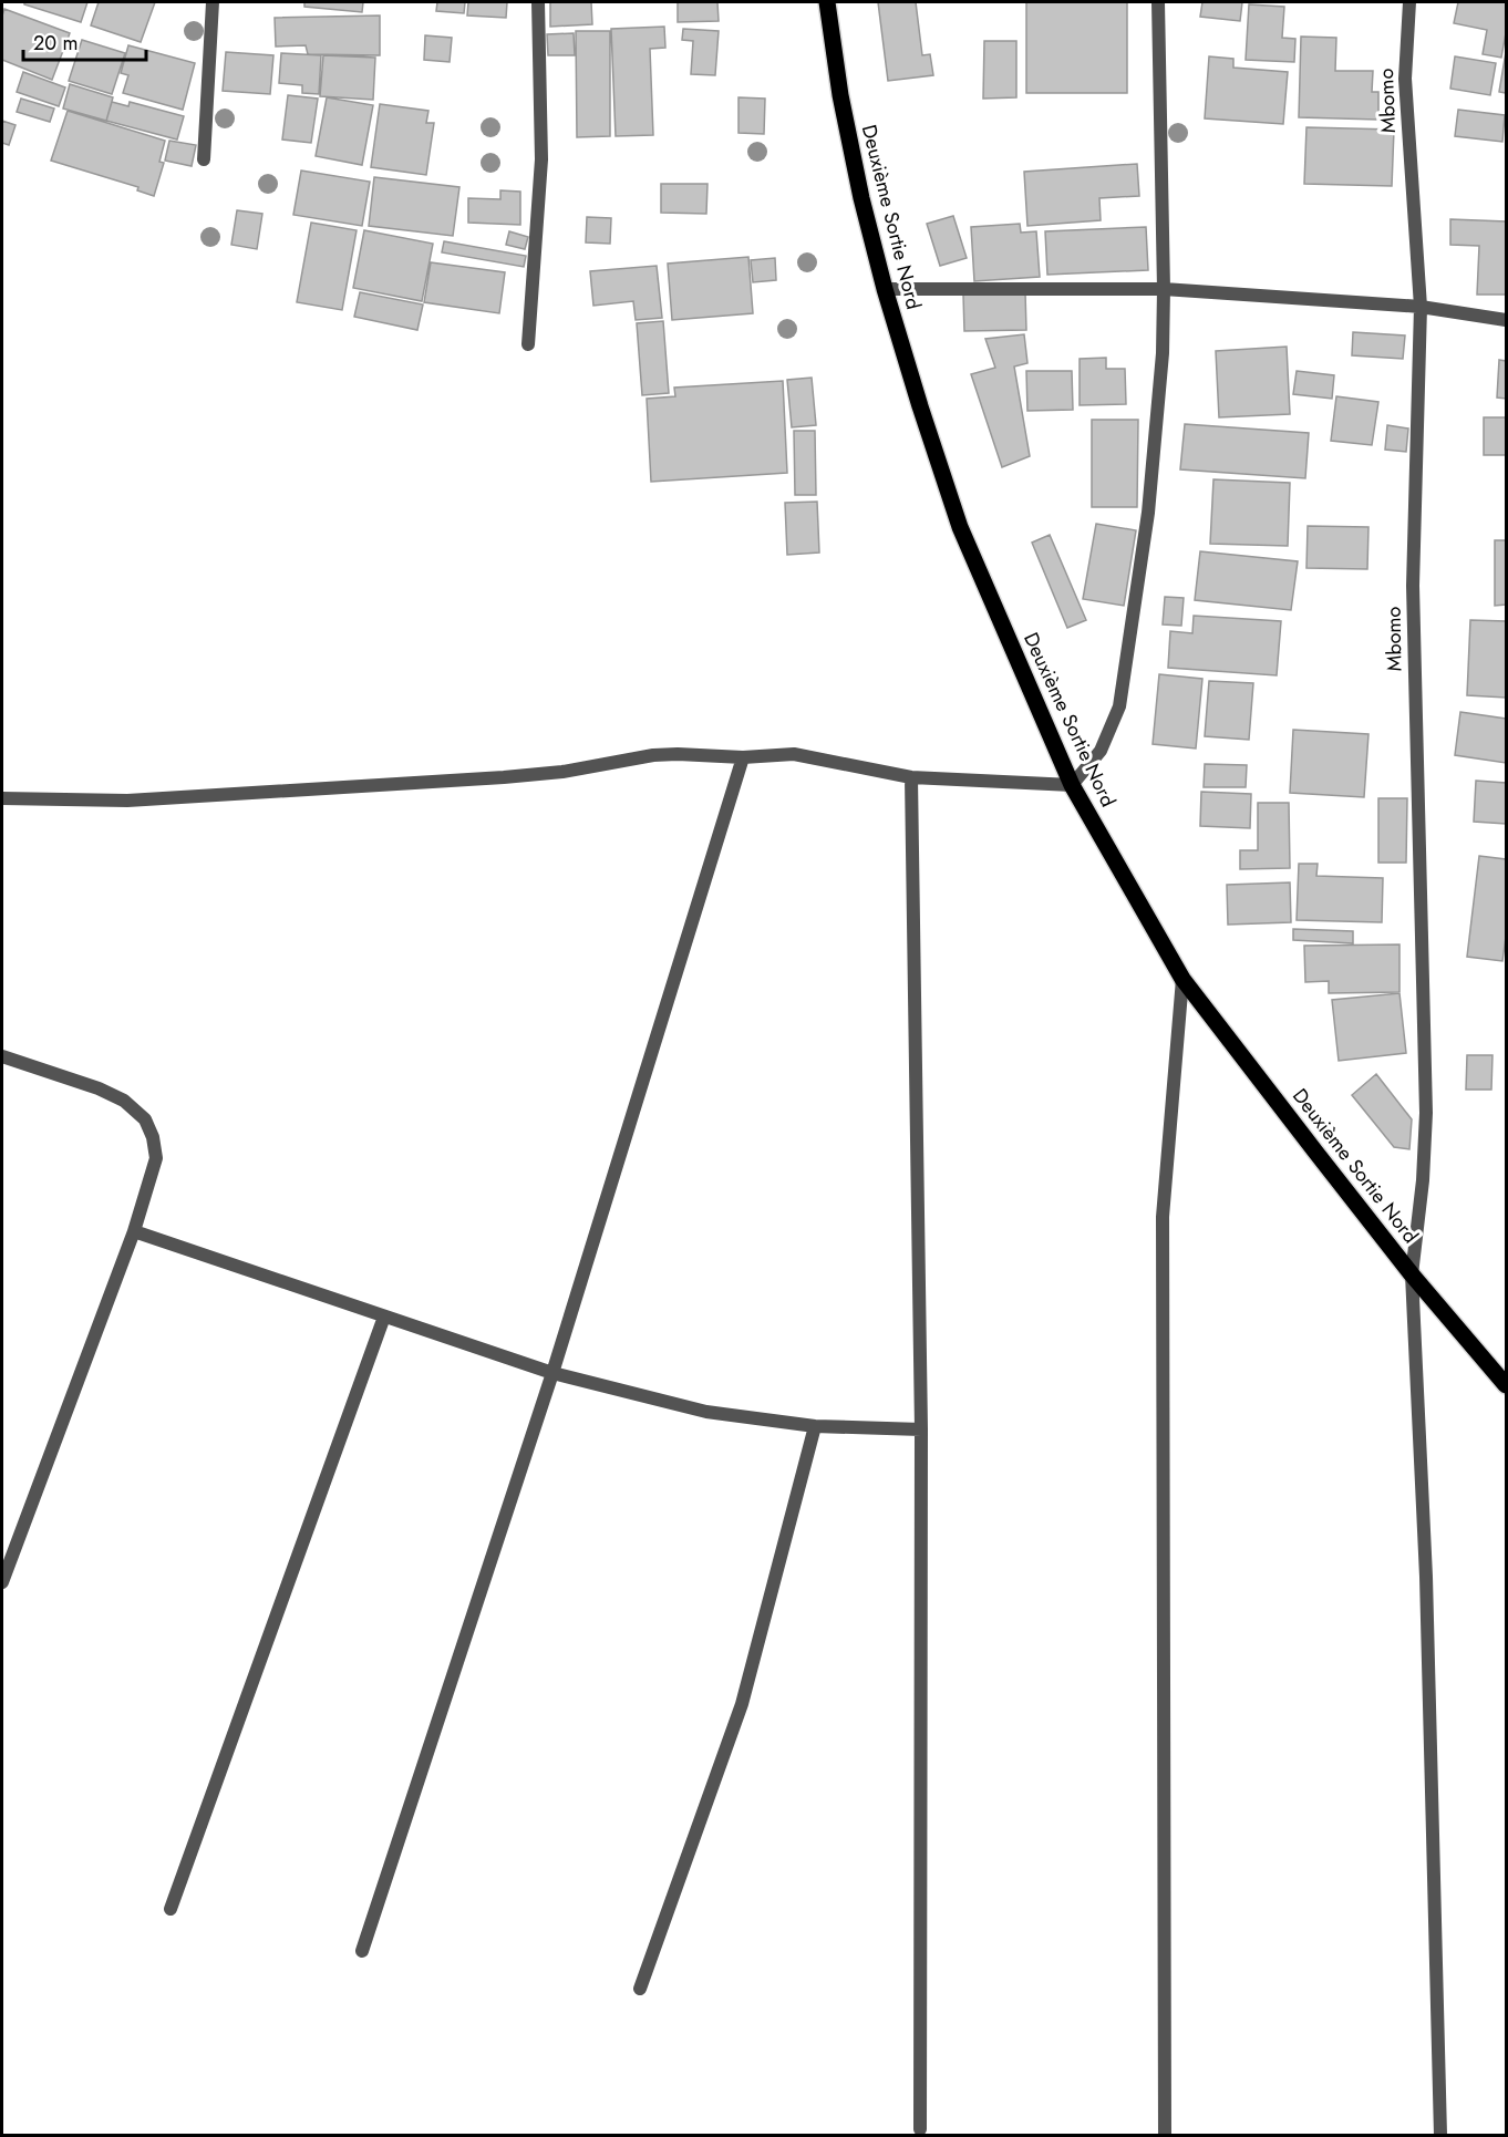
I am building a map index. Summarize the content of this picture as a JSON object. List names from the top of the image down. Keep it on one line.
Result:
{"streets":{"main road":["Deuxième Sortie Nord"],"street":["Mbomo"]},"crossings":[["Mbomo","Deuxième Sortie Nord"]],"scale_bar":"20 m"}
